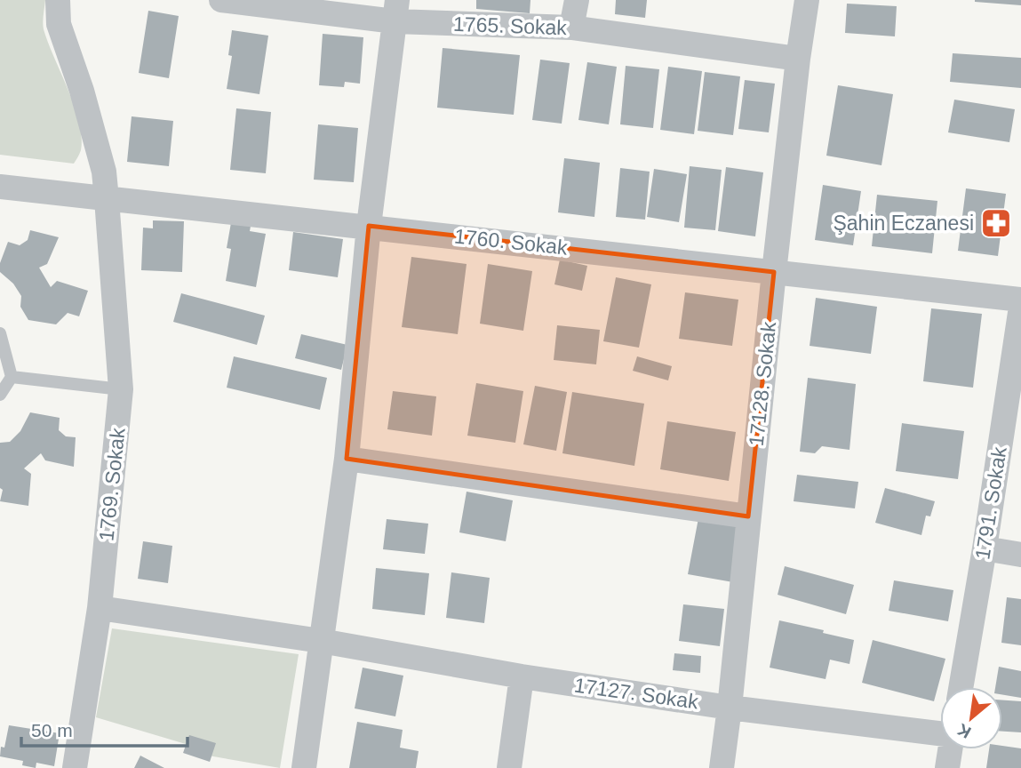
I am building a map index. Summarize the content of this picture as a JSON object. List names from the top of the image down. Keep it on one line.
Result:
{"streets":{"street":["1765. Sokak","1760. Sokak","17128. Sokak","1769. Sokak","1791. Sokak","17127. Sokak"]},"crossings":[["1765. Sokak","17128. Sokak"],["1760. Sokak","17128. Sokak"],["1760. Sokak","1769. Sokak"],["17128. Sokak","17127. Sokak"],["1769. Sokak","17127. Sokak"]],"places":{"pharmacy":["Şahin Eczanesi"]},"scale_bar":"50 m","north":"bottom left"}
